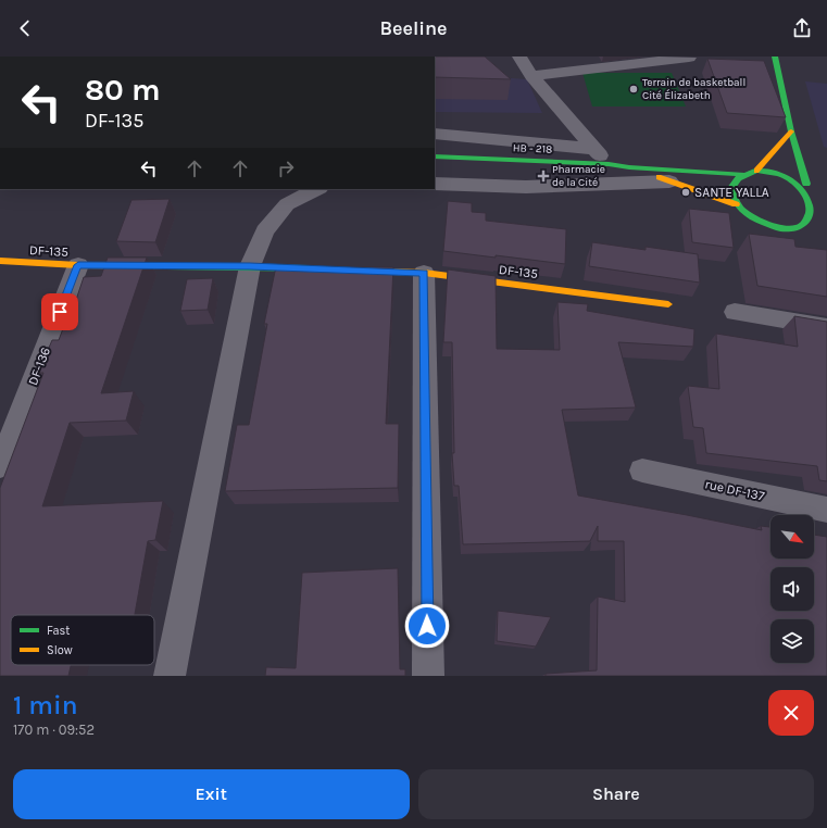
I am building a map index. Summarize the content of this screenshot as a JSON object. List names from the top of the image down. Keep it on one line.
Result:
{"streets":{"street":["HB - 218","DF-135","DF-136","rue DF-137"]},"crossings":[["DF-135","DF-136"]],"places":{"other":["Terrain de basketball Cité Élizabeth","SANTE YALLA"],"health":["Pharmacie de la Cité"]},"legend":["Fast","Slow"],"north":"bottom right","page":{"header":"Beeline","turn":["80 m","DF-135"],"heading":["1 min","170 m · 09:52"],"buttons":["Exit","Share"]}}
